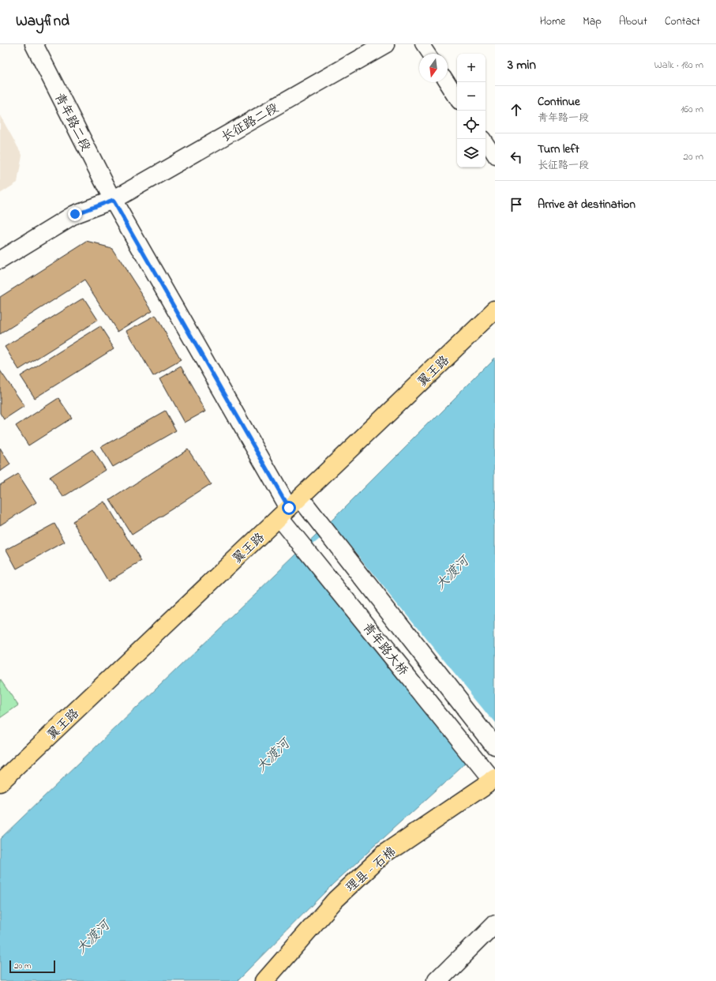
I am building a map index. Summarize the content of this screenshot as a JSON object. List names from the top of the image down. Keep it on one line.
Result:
{"streets":{"highway":["翼王路","理县 - 石棉"],"street":["青年路二段","长征路二段","青年路大桥"]},"crossings":[["青年路二段","长征路二段"],["青年路二段","翼王路"],["青年路二段","青年路大桥"],["翼王路","青年路大桥"],["青年路大桥","理县 - 石棉"]],"water":["大渡河"],"scale_bar":"20 m","north":"bottom","page":{"header":"Wayfind","nav":["Home","Map","About","Contact"],"heading":["3 min","Walk · 180 m"],"map_buttons":["+","−"],"list":[["Continue","青年路一段","160 m"],["Turn left","长征路一段","20 m"],"Arrive at destination"],"scale":"20 m"}}
